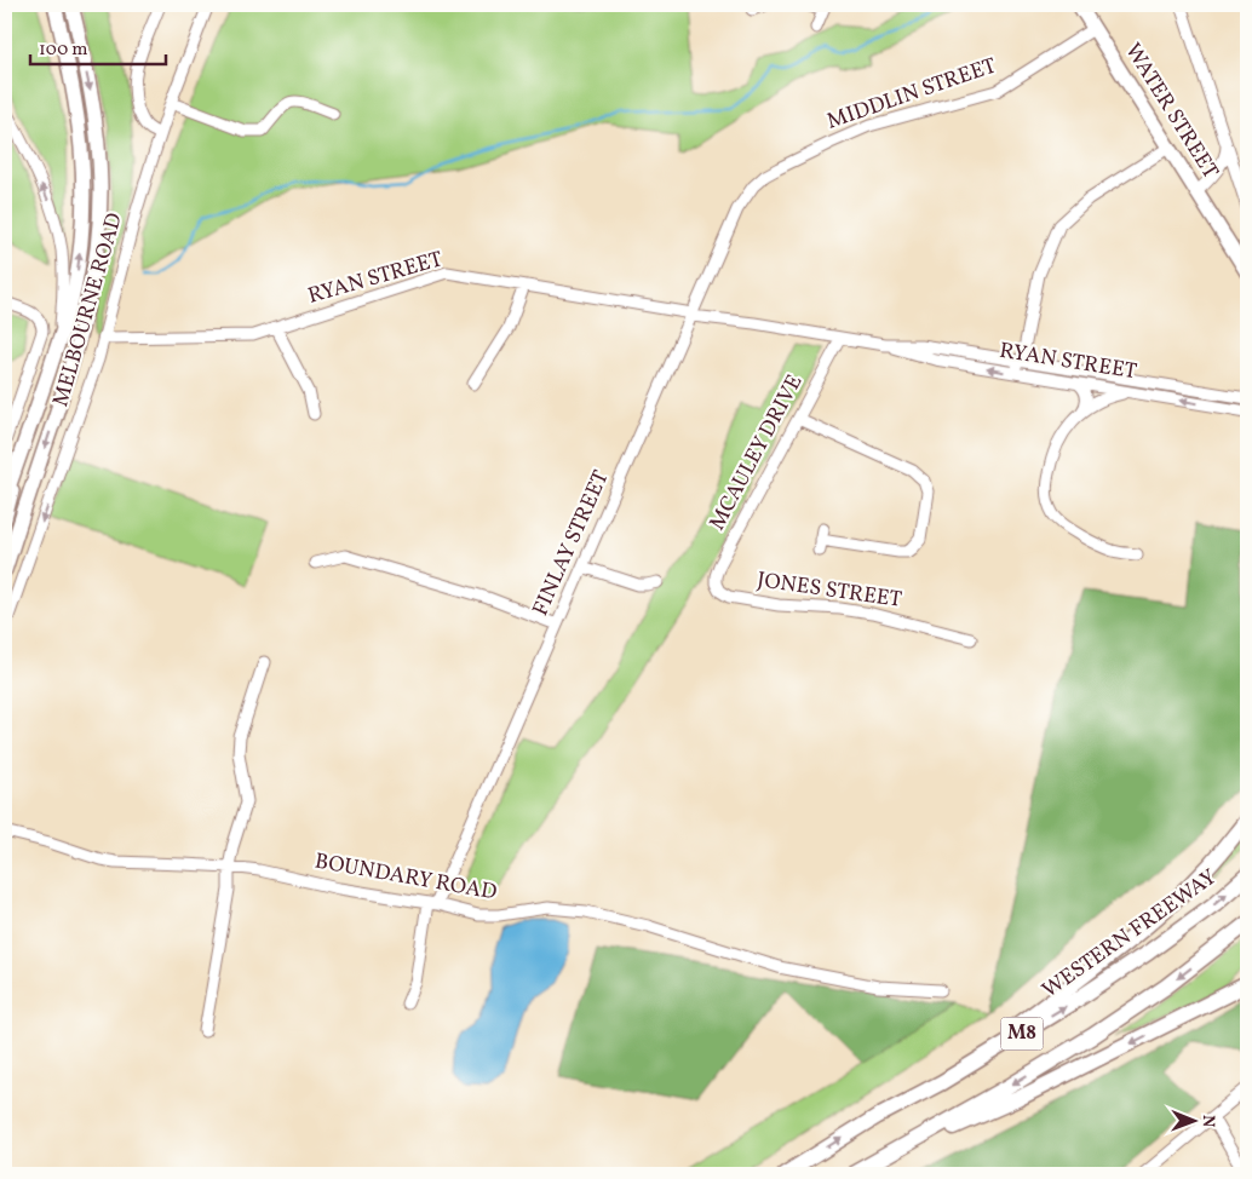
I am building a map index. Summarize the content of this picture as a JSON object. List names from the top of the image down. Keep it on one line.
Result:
{"streets":{"highway":["WESTERN FREEWAY","M8"],"main road":["WATER STREET"],"street":["MIDDLIN STREET","RYAN STREET","MELBOURNE ROAD","MCAULEY DRIVE","FINLAY STREET","JONES STREET","BOUNDARY ROAD"]},"crossings":[["MIDDLIN STREET","WATER STREET"],["MIDDLIN STREET","FINLAY STREET"],["RYAN STREET","MELBOURNE ROAD"],["RYAN STREET","MCAULEY DRIVE"],["RYAN STREET","FINLAY STREET"],["MCAULEY DRIVE","JONES STREET"],["FINLAY STREET","BOUNDARY ROAD"]],"one_way":["MELBOURNE ROAD"],"scale_bar":"100 m","north":"right"}
